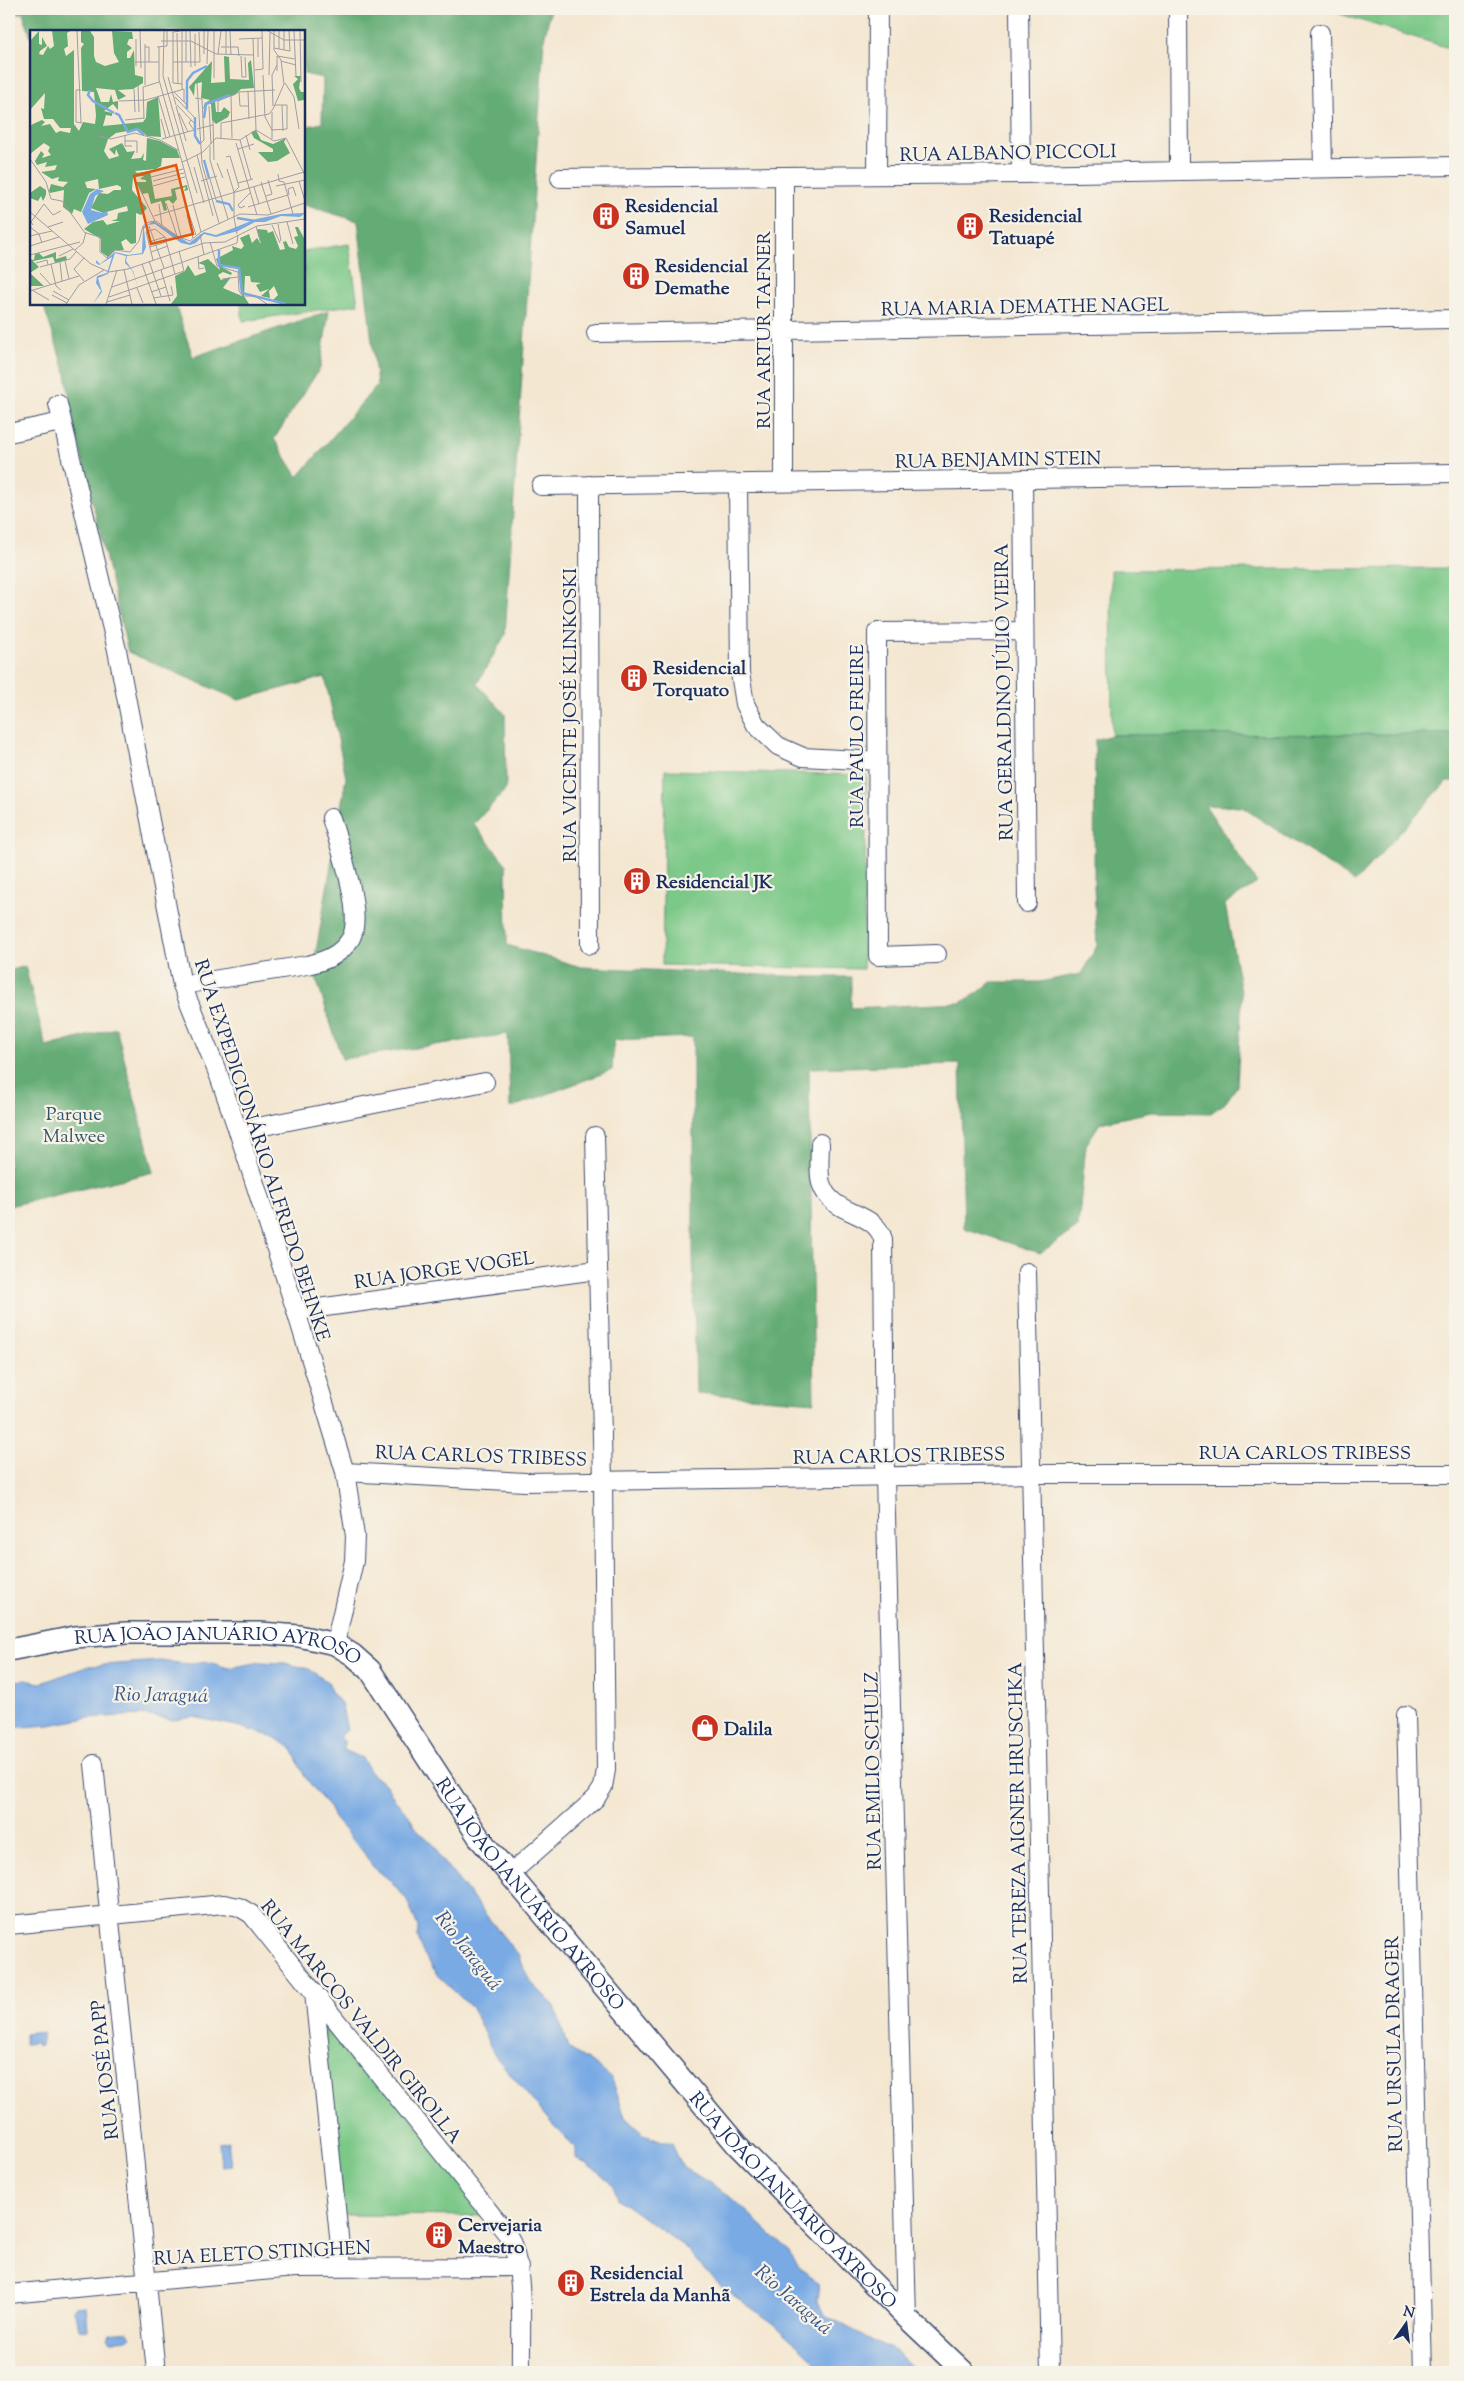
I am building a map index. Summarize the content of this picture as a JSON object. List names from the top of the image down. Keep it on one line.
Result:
{"streets":{"main road":["RUA JOÃO JANUÁRIO AYROSO"],"street":["RUA ALBANO PICCOLI","RUA MARIA DEMATHE NAGEL","RUA ARTUR TAFNER","RUA BENJAMIN STEIN","RUA GERALDINO JÚLIO VIEIRA","RUA VICENTE JOSÉ KLINKOSKI","RUA PAULO FREIRE","RUA EXPEDICIONÁRIO ALFREDO BEHNKE","RUA JORGE VOGEL","RUA CARLOS TRIBESS","RUA EMILIO SCHULZ","RUA TEREZA AIGNER HRUSCHKA","RUA MARCOS VALDIR GIROLLA","RUA URSULA DRAGER","RUA JOSÉ PAPP","RUA ELETO STINGHEN"]},"crossings":[["RUA ALBANO PICCOLI","RUA ARTUR TAFNER"],["RUA MARIA DEMATHE NAGEL","RUA ARTUR TAFNER"],["RUA ARTUR TAFNER","RUA BENJAMIN STEIN"],["RUA BENJAMIN STEIN","RUA GERALDINO JÚLIO VIEIRA"],["RUA BENJAMIN STEIN","RUA VICENTE JOSÉ KLINKOSKI"],["RUA GERALDINO JÚLIO VIEIRA","RUA PAULO FREIRE"],["RUA EXPEDICIONÁRIO ALFREDO BEHNKE","RUA JORGE VOGEL"],["RUA EXPEDICIONÁRIO ALFREDO BEHNKE","RUA CARLOS TRIBESS"],["RUA EXPEDICIONÁRIO ALFREDO BEHNKE","RUA JOÃO JANUÁRIO AYROSO"],["RUA CARLOS TRIBESS","RUA EMILIO SCHULZ"],["RUA CARLOS TRIBESS","RUA TEREZA AIGNER HRUSCHKA"],["RUA JOÃO JANUÁRIO AYROSO","RUA EMILIO SCHULZ"],["RUA MARCOS VALDIR GIROLLA","RUA JOSÉ PAPP"],["RUA MARCOS VALDIR GIROLLA","RUA ELETO STINGHEN"],["RUA JOSÉ PAPP","RUA ELETO STINGHEN"]],"water":["Rio Jaraguá"],"parks":["Parque Malwee"],"places":{"building":["Residencial Samuel","Residencial Tatuapé","Residencial Demathe","Residencial Torquato","Residencial JK","Cervejaria Maestro","Residencial Estrela da Manhã"],"shop":["Dalila"]},"north":"top"}
